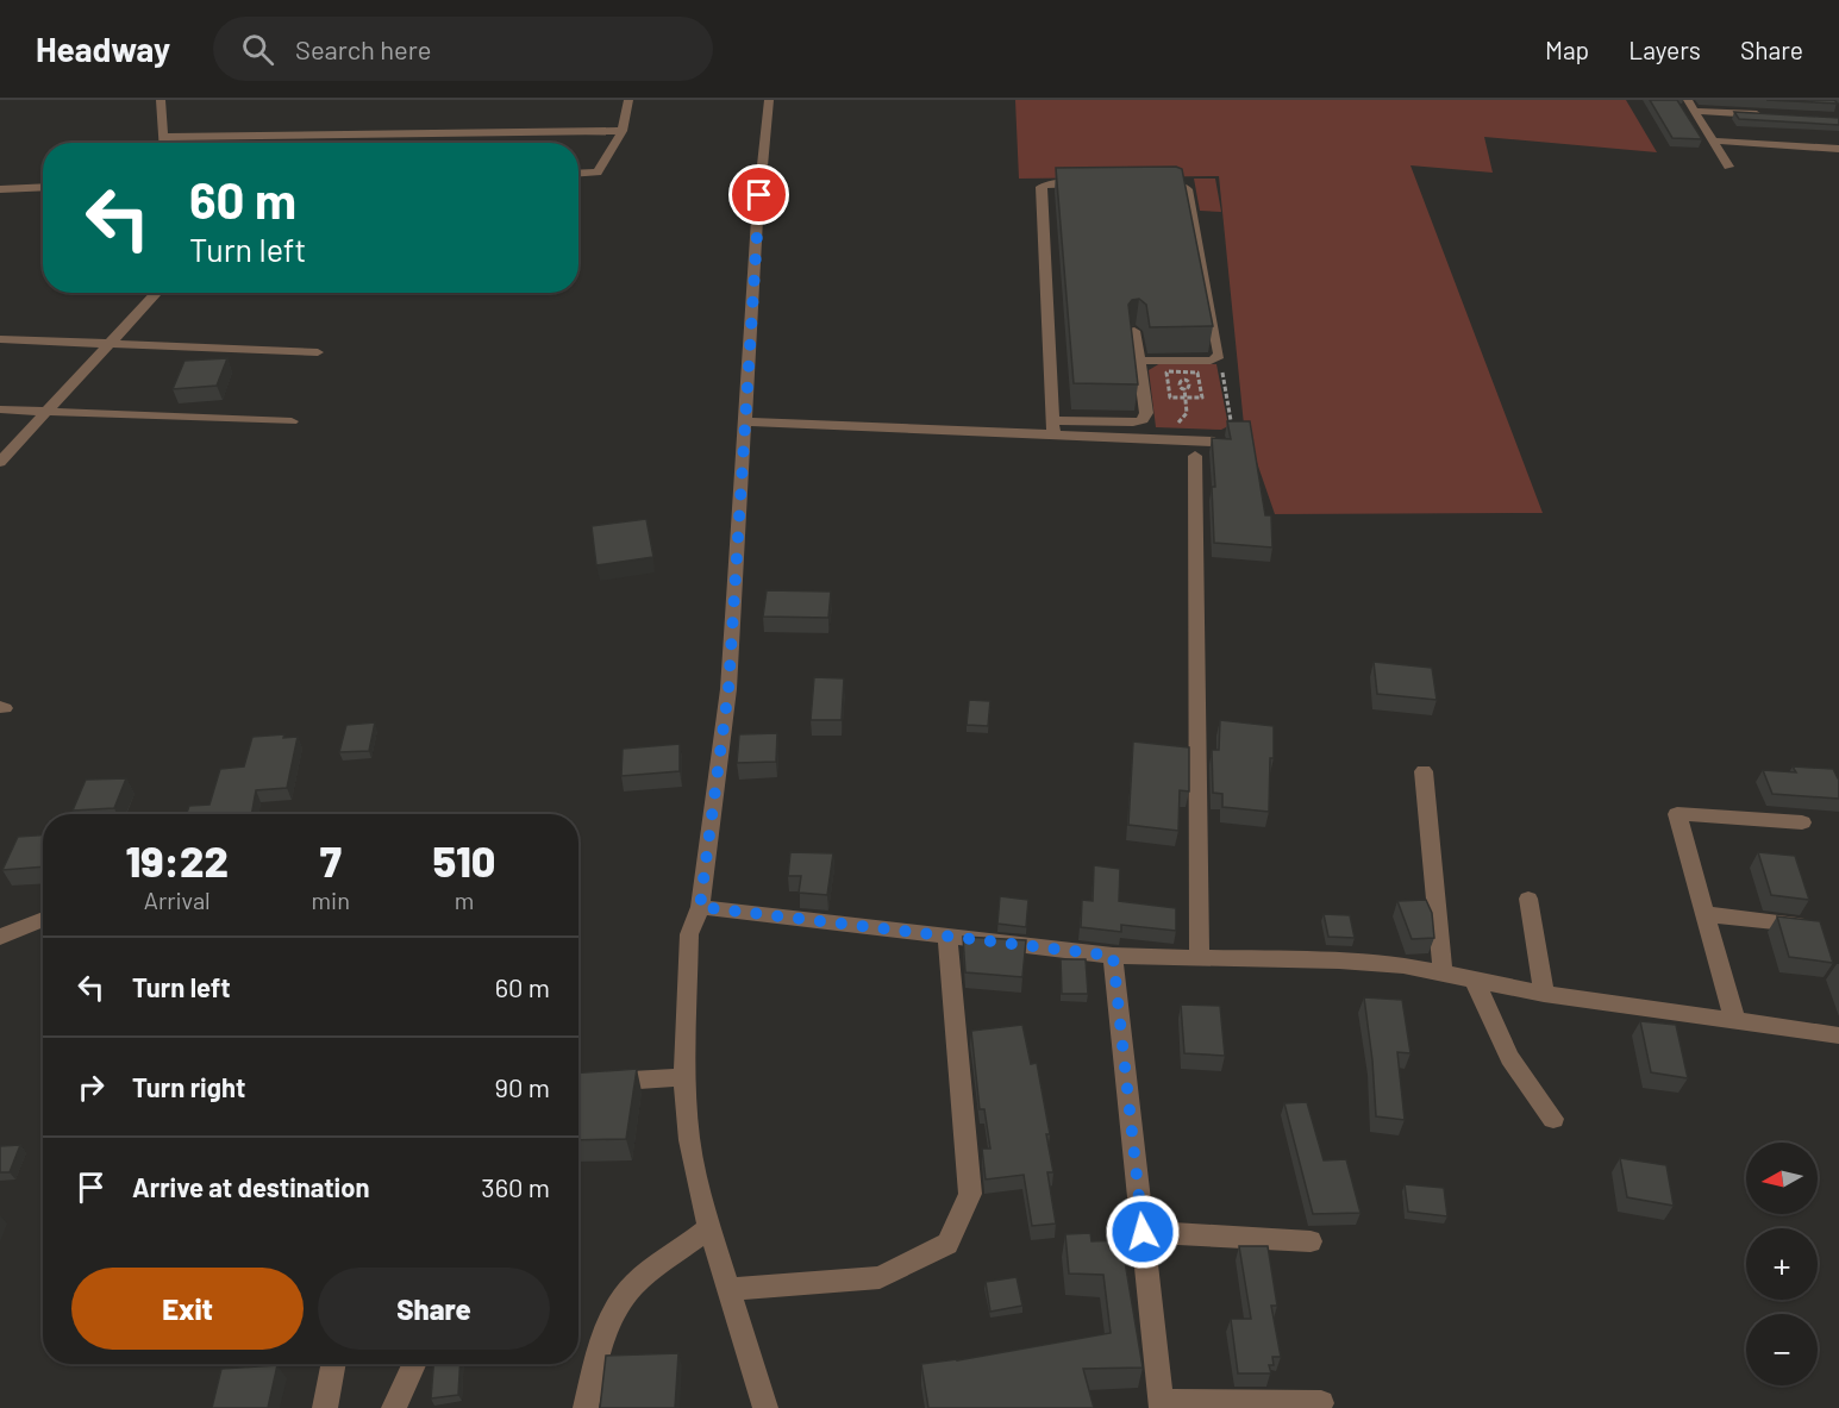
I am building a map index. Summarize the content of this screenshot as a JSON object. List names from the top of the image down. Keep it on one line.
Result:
{"north":"left","page":{"header":"Headway","search":"Search here","nav":["Map","Layers","Share"],"turn":["60 m","Turn left"],"eta":["19:22","Arrival","7","min","510","m"],"list":[{"name":"Turn left","value":"60 m"},{"name":"Turn right","value":"90 m"},{"name":"Arrive at destination","value":"360 m"}],"map_buttons":["+","−"],"buttons":["Exit","Share"]}}
